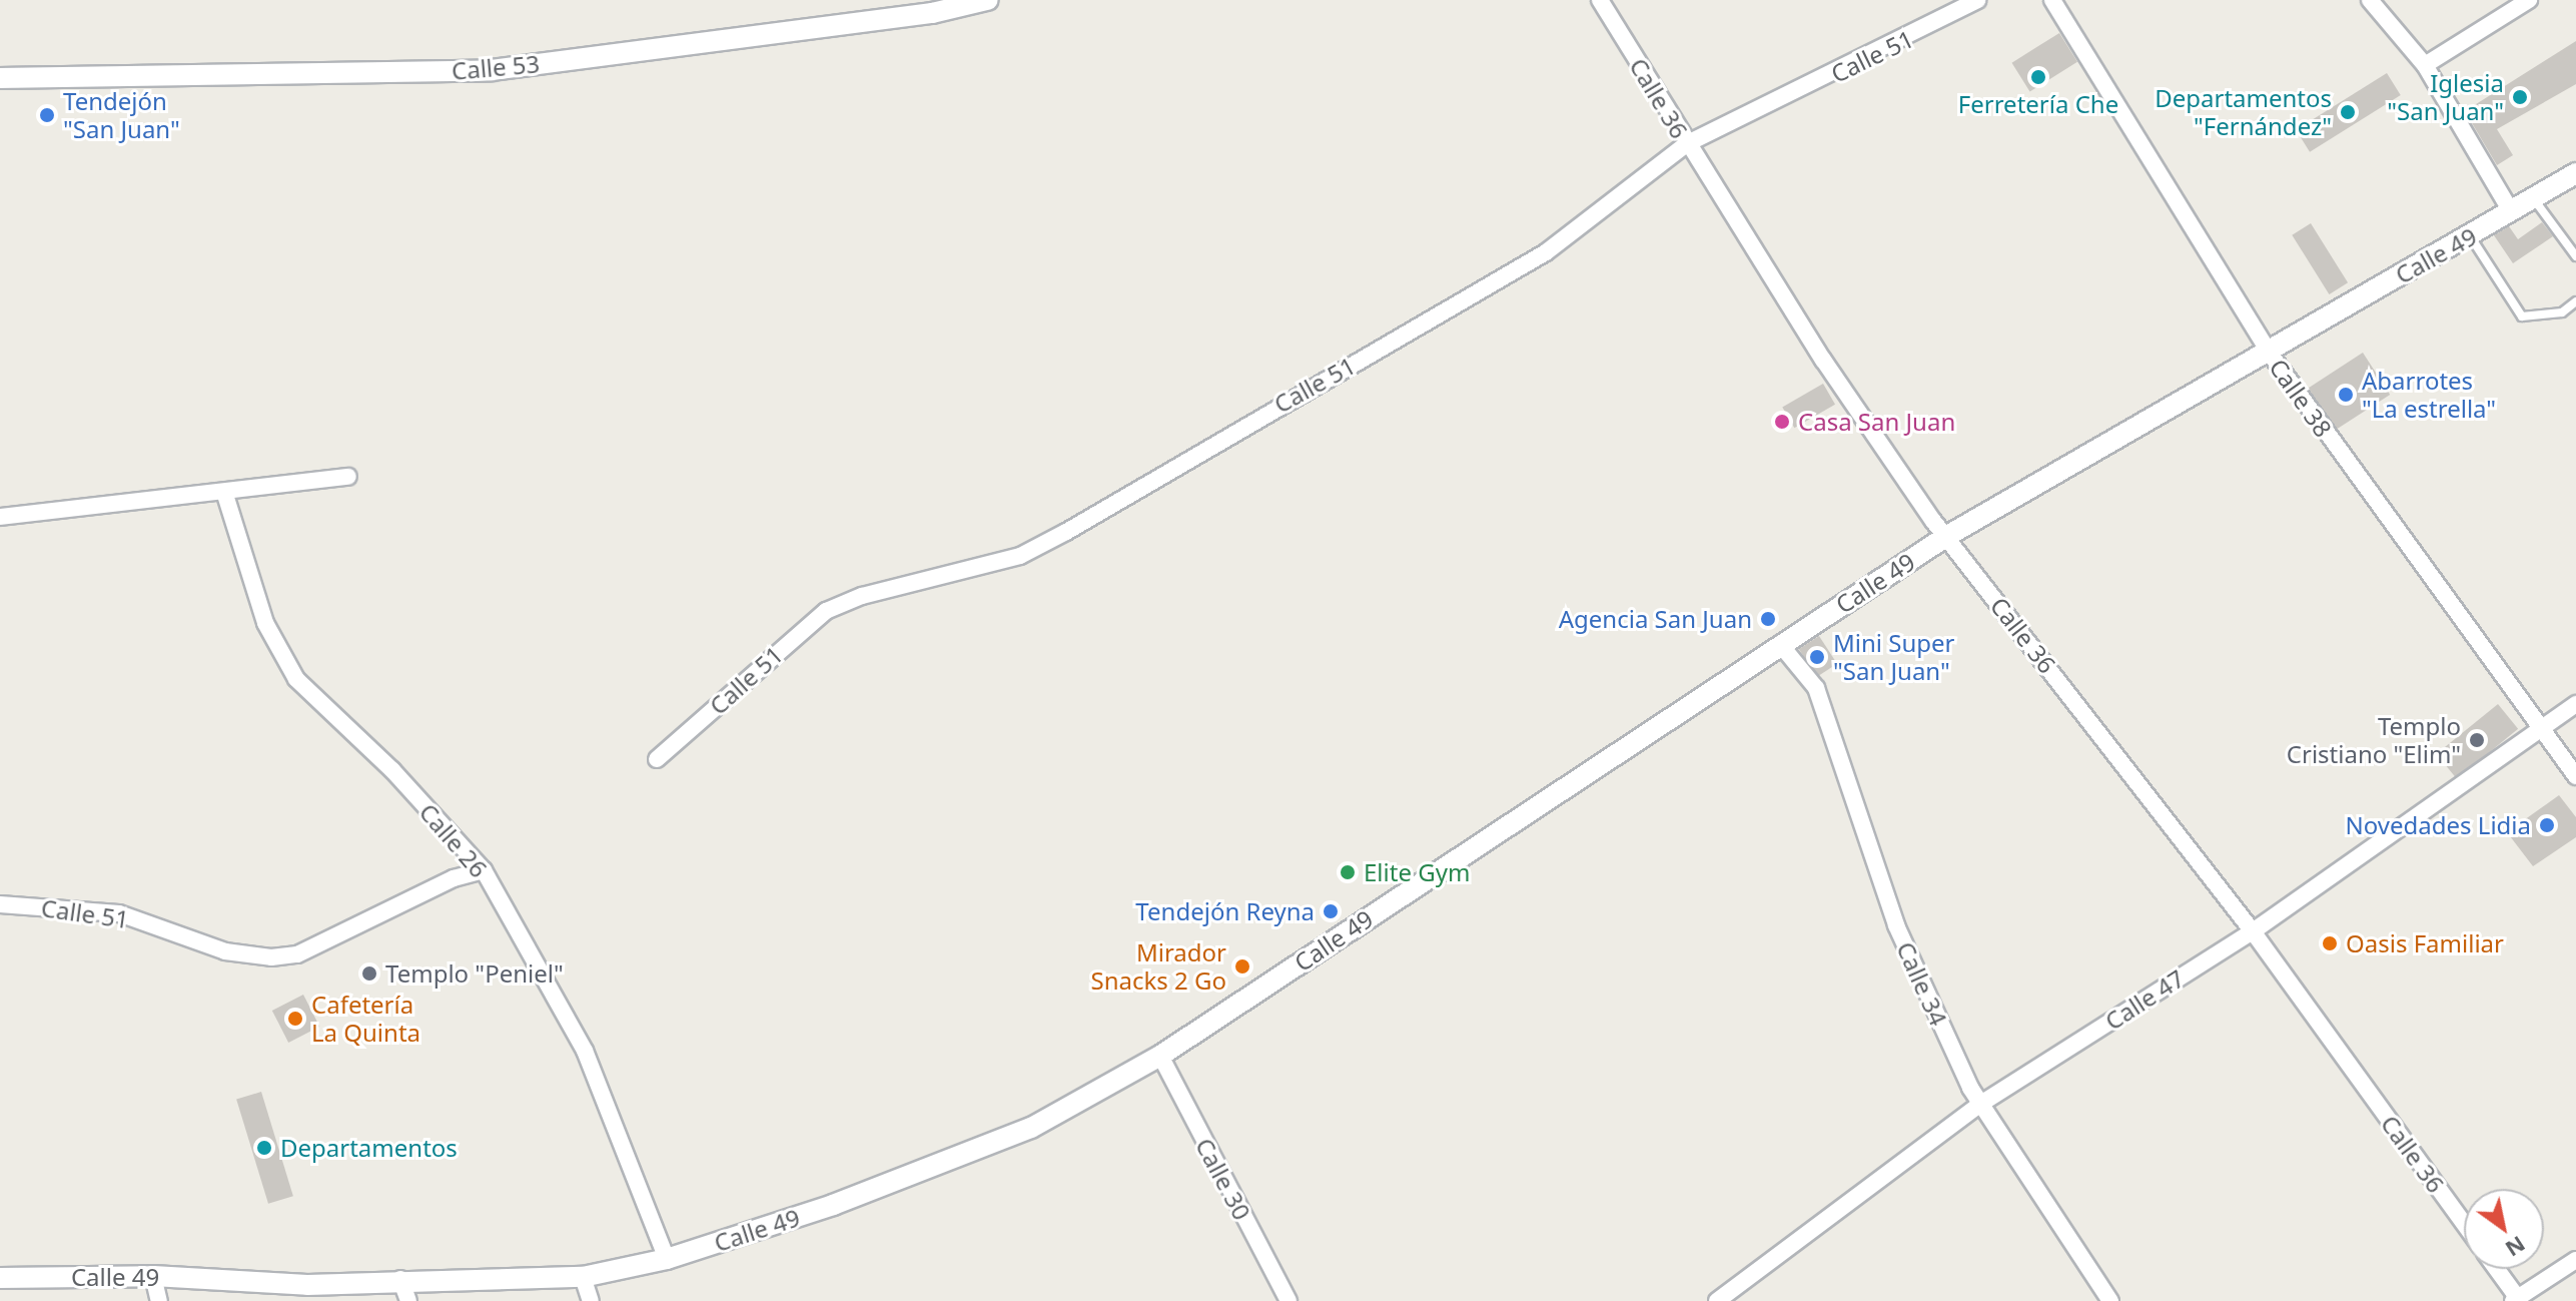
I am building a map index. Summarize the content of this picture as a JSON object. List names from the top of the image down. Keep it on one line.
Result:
{"streets":{"street":["Calle 51","Calle 53","Calle 36","Calle 49","Calle 38","Calle 26","Calle 34","Calle 47","Calle 30"]},"crossings":[["Calle 51","Calle 36"],["Calle 51","Calle 26"],["Calle 36","Calle 49"],["Calle 36","Calle 47"],["Calle 49","Calle 38"],["Calle 49","Calle 26"],["Calle 49","Calle 34"],["Calle 49","Calle 30"],["Calle 38","Calle 47"],["Calle 34","Calle 47"]],"places":["Ferretería Che","Iglesia \"San Juan\"","Departamentos \"Fernández\"","Tendejón \"San Juan\"","Abarrotes \"La estrella\"","Casa San Juan","Agencia San Juan","Mini Super \"San Juan\"","Templo Cristiano \"Elim\"","Novedades Lidia","Elite Gym","Tendejón Reyna","Oasis Familiar","Mirador Snacks 2 Go","Templo \"Peniel\"","Cafetería La Quinta","Departamentos"],"north":"bottom right"}
